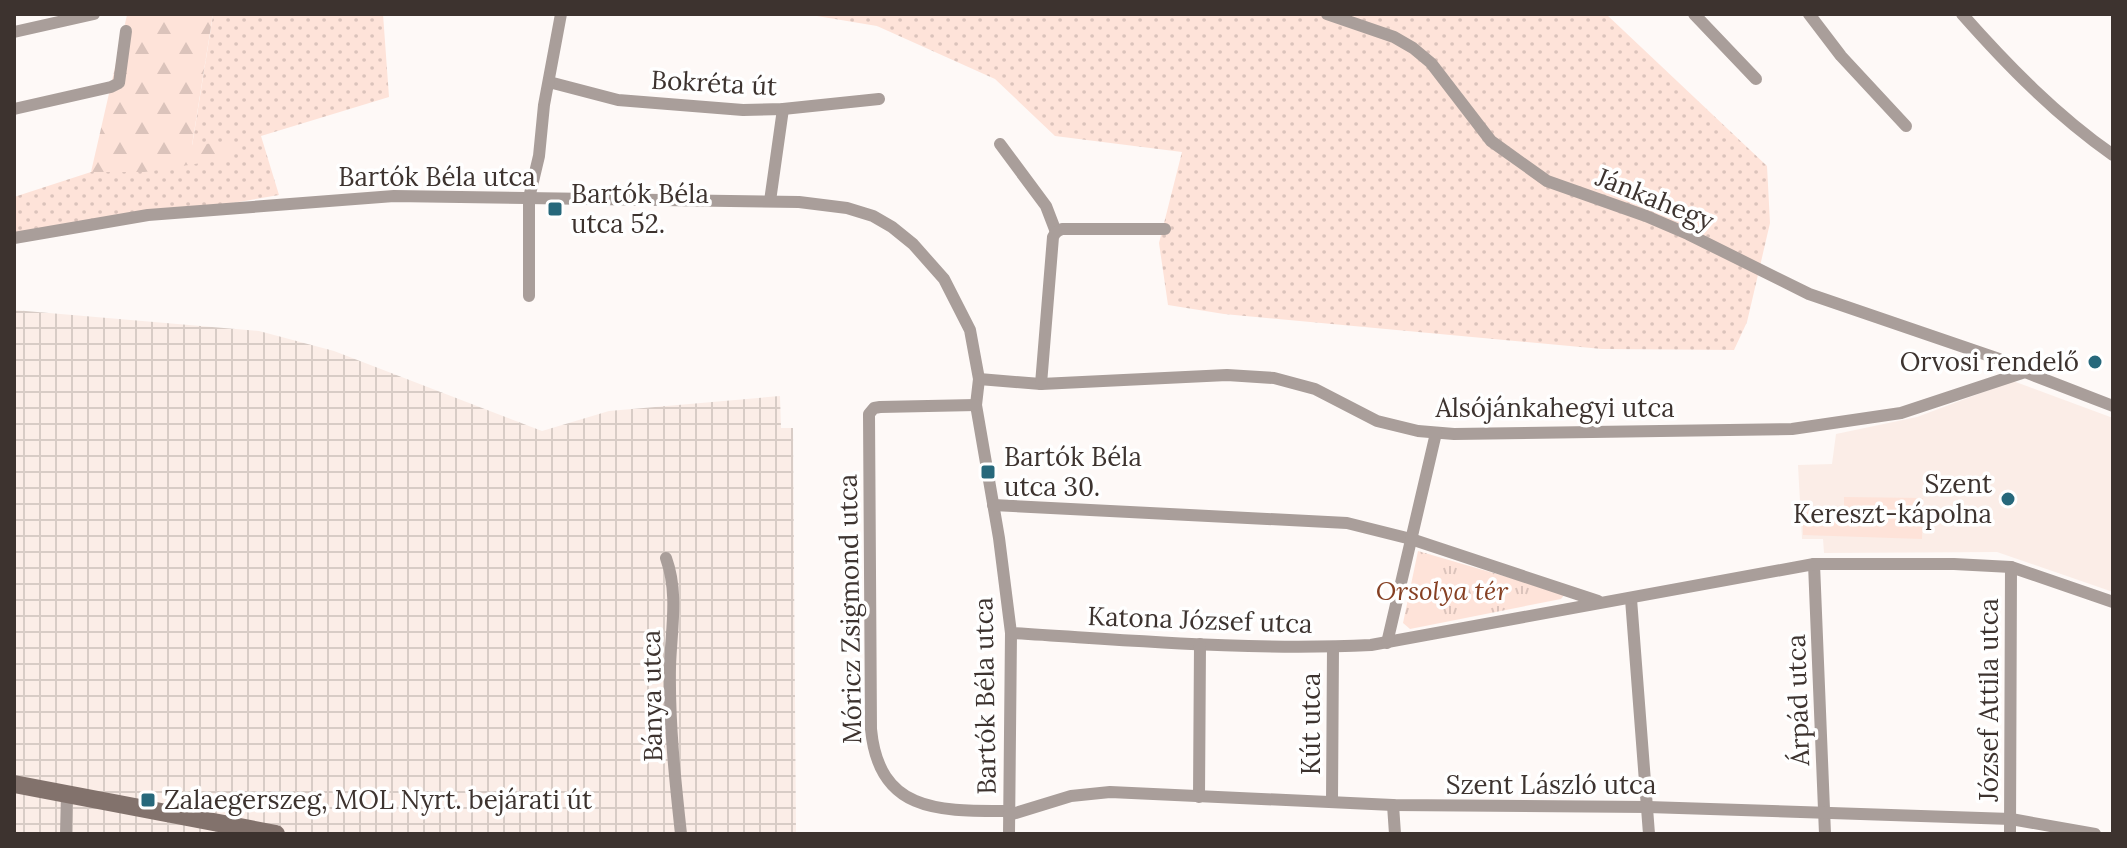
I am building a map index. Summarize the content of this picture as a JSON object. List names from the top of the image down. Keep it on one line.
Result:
{"streets":{"street":["Bokréta út","Bartók Béla utca","Jánkahegy","Alsójánkahegyi utca","Móricz Zsigmond utca","Katona József utca","Bánya utca","Árpád utca","József Attila utca","Kút utca","Szent László utca"]},"crossings":[["Bartók Béla utca","Alsójánkahegyi utca"],["Bartók Béla utca","Móricz Zsigmond utca"],["Bartók Béla utca","Katona József utca"],["Bartók Béla utca","Szent László utca"],["Jánkahegy","Alsójánkahegyi utca"],["Móricz Zsigmond utca","Szent László utca"],["Katona József utca","Kút utca"],["Árpád utca","Szent László utca"],["József Attila utca","Szent László utca"],["Kút utca","Szent László utca"]],"parks":["Orsolya tér"],"places":{"transit":["Bartók Béla utca 52.","Bartók Béla utca 30.","Zalaegerszeg, MOL Nyrt. bejárati út"],"other":["Orvosi rendelő","Szent Kereszt-kápolna"]}}
